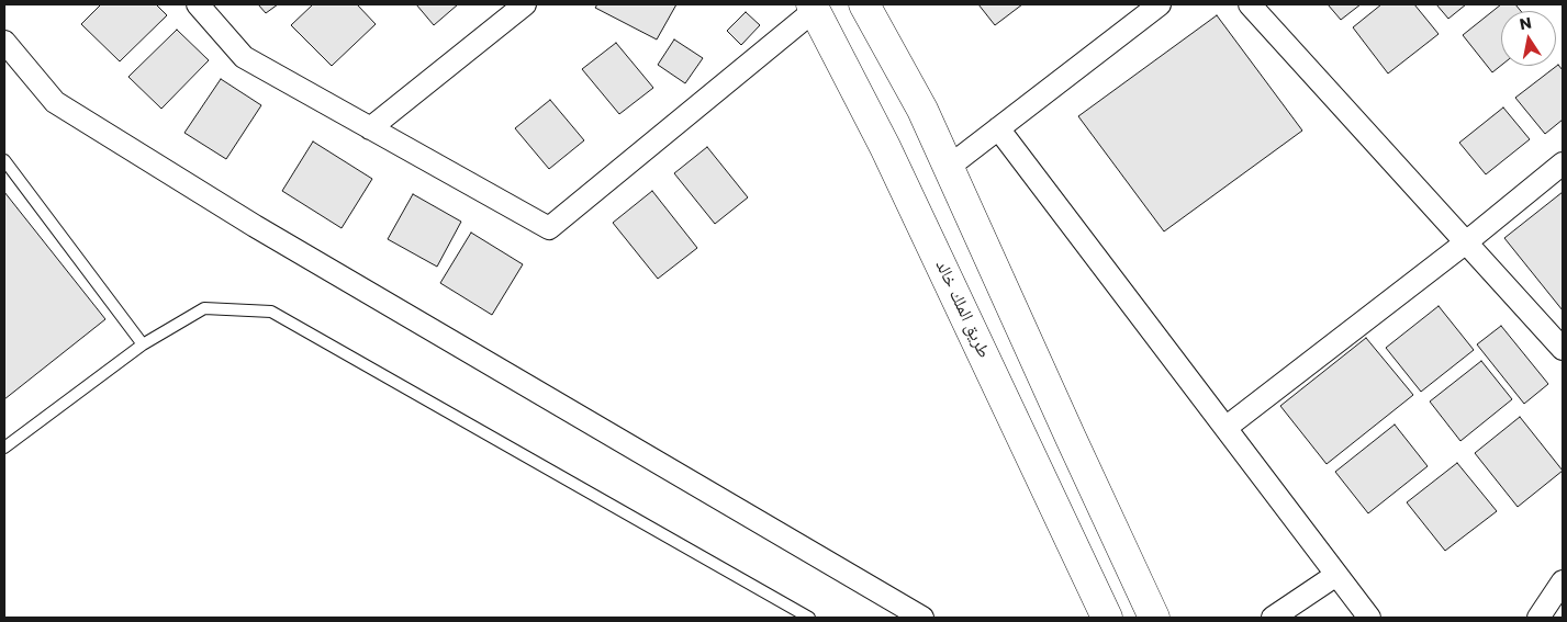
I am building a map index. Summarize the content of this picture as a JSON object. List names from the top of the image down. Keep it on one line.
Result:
{"streets":{"main road":["طريق الملك خالد"]},"north":"top"}
